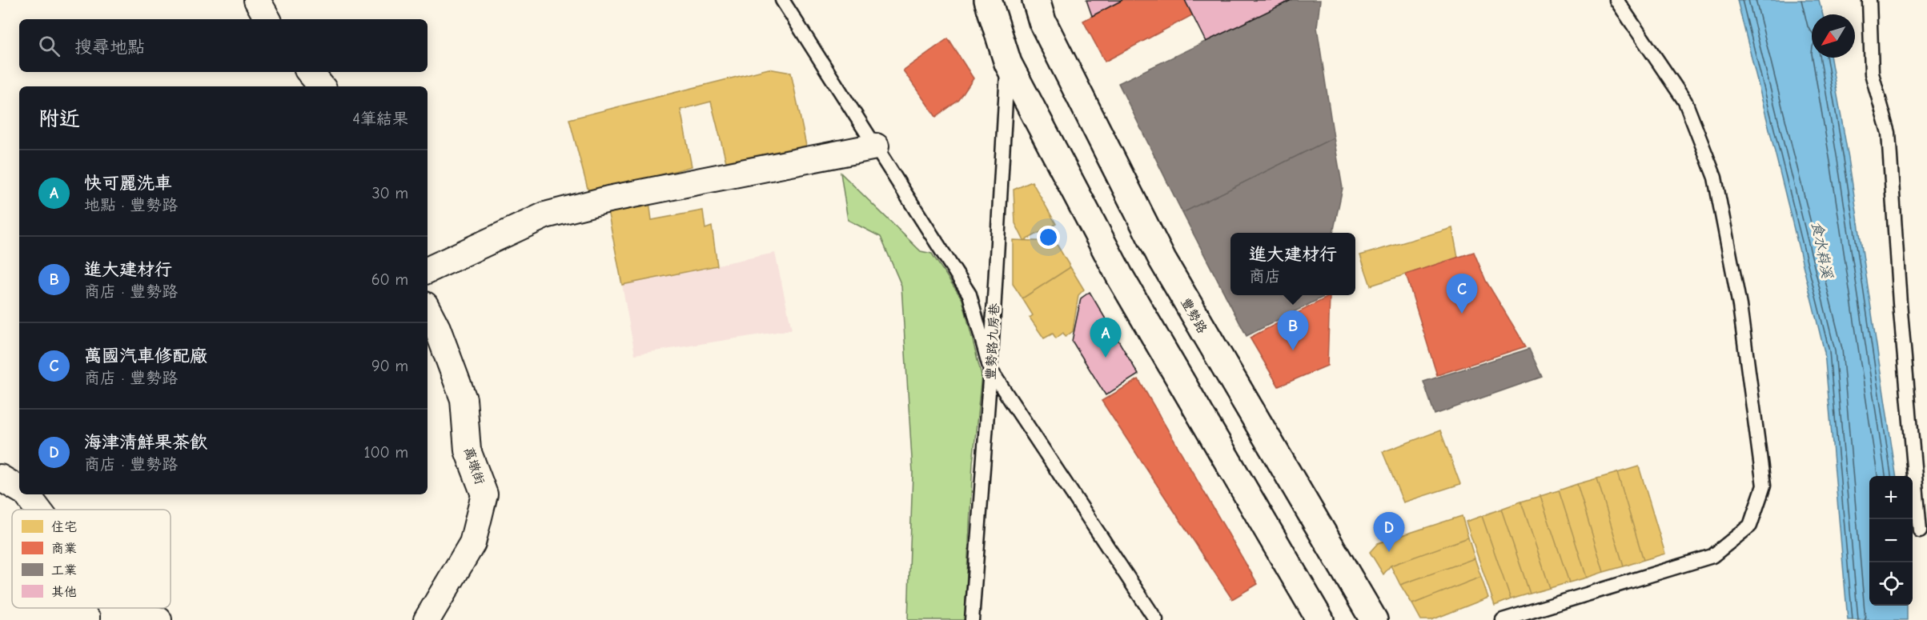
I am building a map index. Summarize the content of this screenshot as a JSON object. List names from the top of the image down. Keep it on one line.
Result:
{"streets":{"main road":["豐勢路"],"street":["萬墩街"],"lane":["豐勢路九房巷"]},"water":["食水嵙溪"],"legend":["住宅","商業","工業","其他"],"north":"bottom left","page":{"search":"搜尋地點","heading":["附近","4筆結果"],"list":[{"mark":"A","name":"快可麗洗車","note":"地點 · 豐勢路","value":"30 m"},{"mark":"B","name":"進大建材行","note":"商店 · 豐勢路","value":"60 m"},{"mark":"C","name":"萬國汽車修配廠","note":"商店 · 豐勢路","value":"90 m"},{"mark":"D","name":"海津清鮮果茶飲","note":"商店 · 豐勢路","value":"100 m"}],"popup":["進大建材行","商店"],"pins":["C","B","A","D"],"map_buttons":["+","−"]}}
